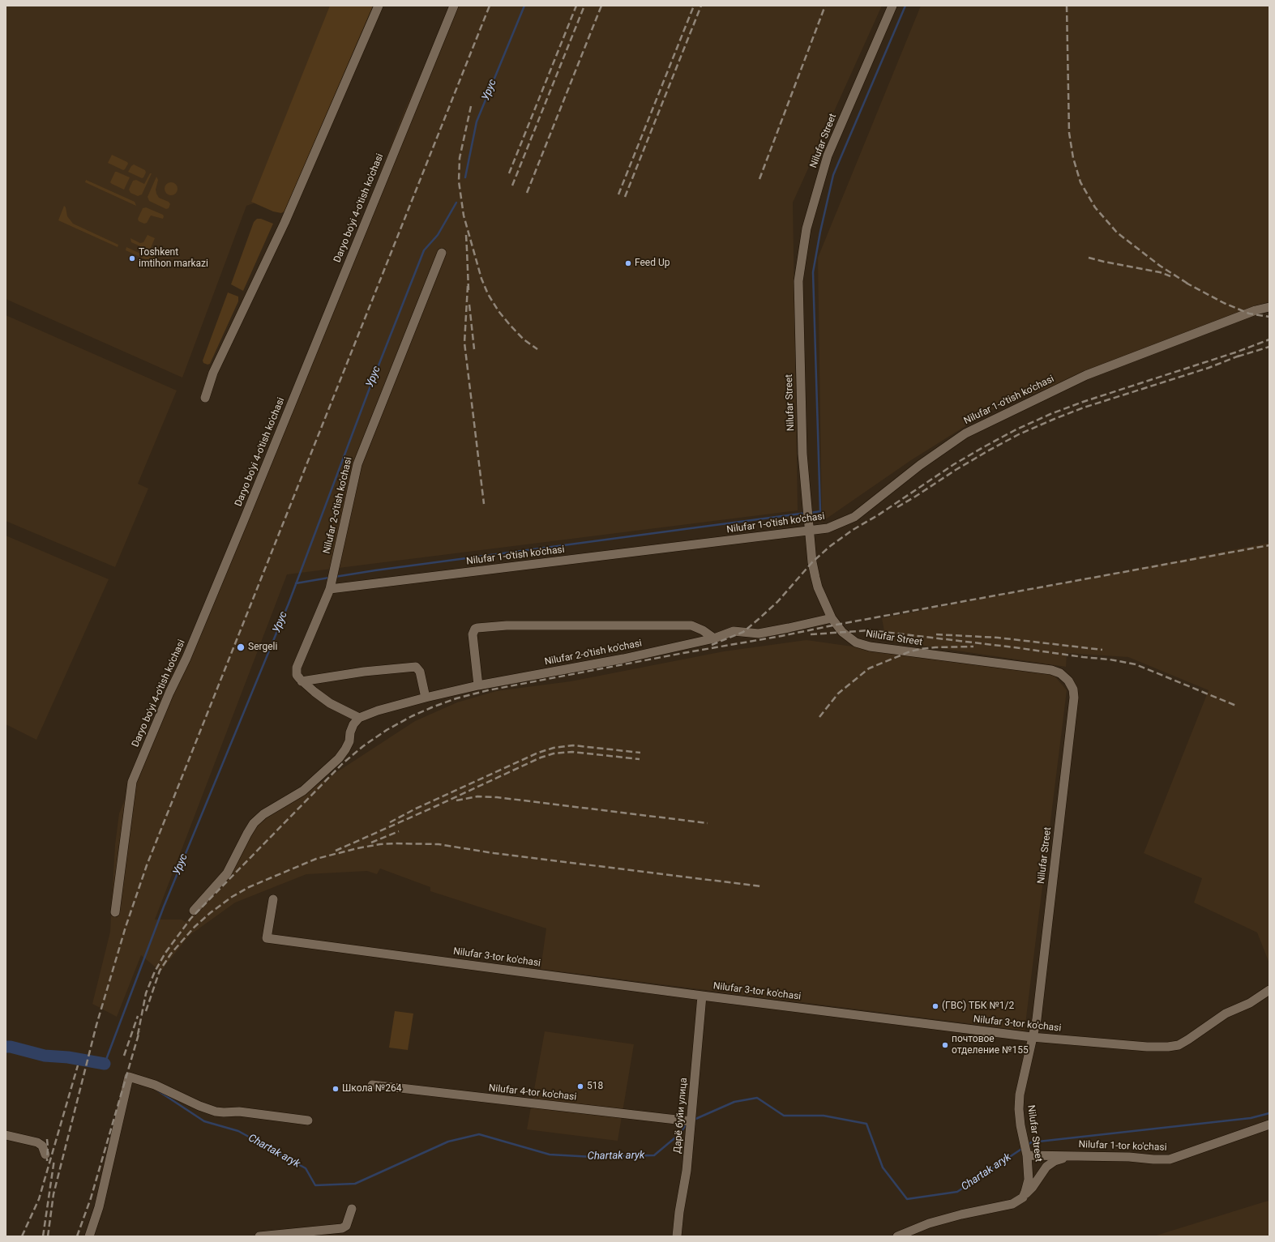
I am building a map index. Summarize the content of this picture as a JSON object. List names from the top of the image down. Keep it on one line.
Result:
{"streets":{"street":["Nilufar Street","Daryo bo'yi 4-o'tish ko'chasi","Nilufar 1-o'tish ko'chasi","Nilufar 2-o'tish ko'chasi","Nilufar 3-tor ko'chasi","Nilufar 4-tor ko'chasi","Дарё буйи улица","Nilufar 1-tor ko'chasi"]},"crossings":[["Nilufar Street","Nilufar 1-o'tish ko'chasi"],["Nilufar Street","Nilufar 2-o'tish ko'chasi"],["Nilufar Street","Nilufar 3-tor ko'chasi"],["Nilufar Street","Nilufar 1-tor ko'chasi"],["Nilufar 1-o'tish ko'chasi","Nilufar 2-o'tish ko'chasi"],["Nilufar 3-tor ko'chasi","Дарё буйи улица"],["Nilufar 4-tor ko'chasi","Дарё буйи улица"]],"water":["Урус","Chartak aryk"],"places":["Toshkent imtihon markazi","Feed Up","Sergeli","(ГВС) ТБК №1/2","почтовое отделение №155","518","Школа №264"]}
